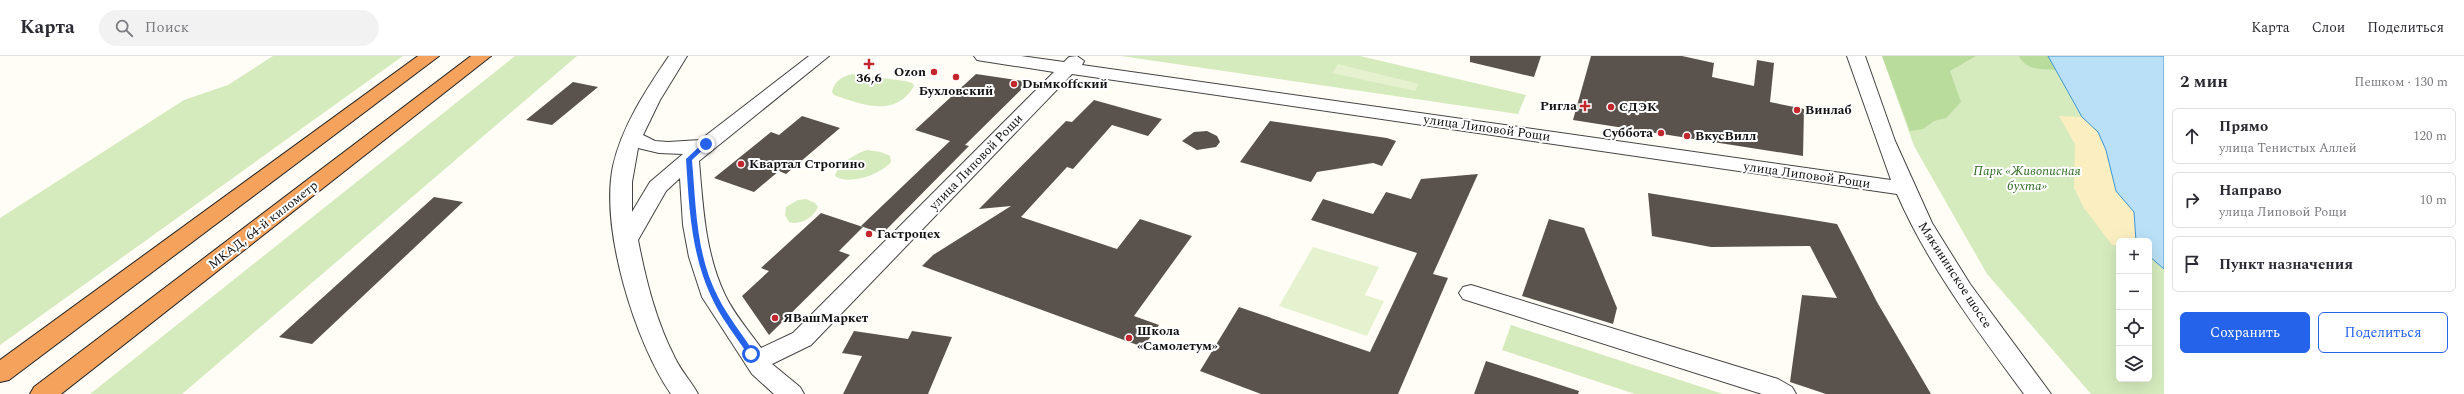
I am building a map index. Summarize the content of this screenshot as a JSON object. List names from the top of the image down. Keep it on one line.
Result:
{"streets":{"highway":["МКАД, 64-й километр"],"street":["улица Липовой Рощи","Мякининское шоссе"]},"crossings":[["улица Липовой Рощи","Мякининское шоссе"]],"parks":["Парк «Живописная бухта»"],"places":{"health":["36,6","Ригла"],"other":["Ozon","Бухловский","Dымкoffский","СДЭК","Винлаб","Суббота","ВкусВилл","Квартал Строгино","Гастроцех","ЯВашМаркет","Школа «Самолетум»"]},"page":{"header":"Карта","search":"Поиск","nav":["Карта","Слои","Поделиться"],"heading":["2 мин","Пешком · 130 m"],"list":[["Прямо","улица Тенистых Аллей","120 m"],["Направо","улица Липовой Рощи","10 m"],"Пункт назначения"],"map_buttons":["+","−"],"buttons":["Сохранить","Поделиться"]}}
